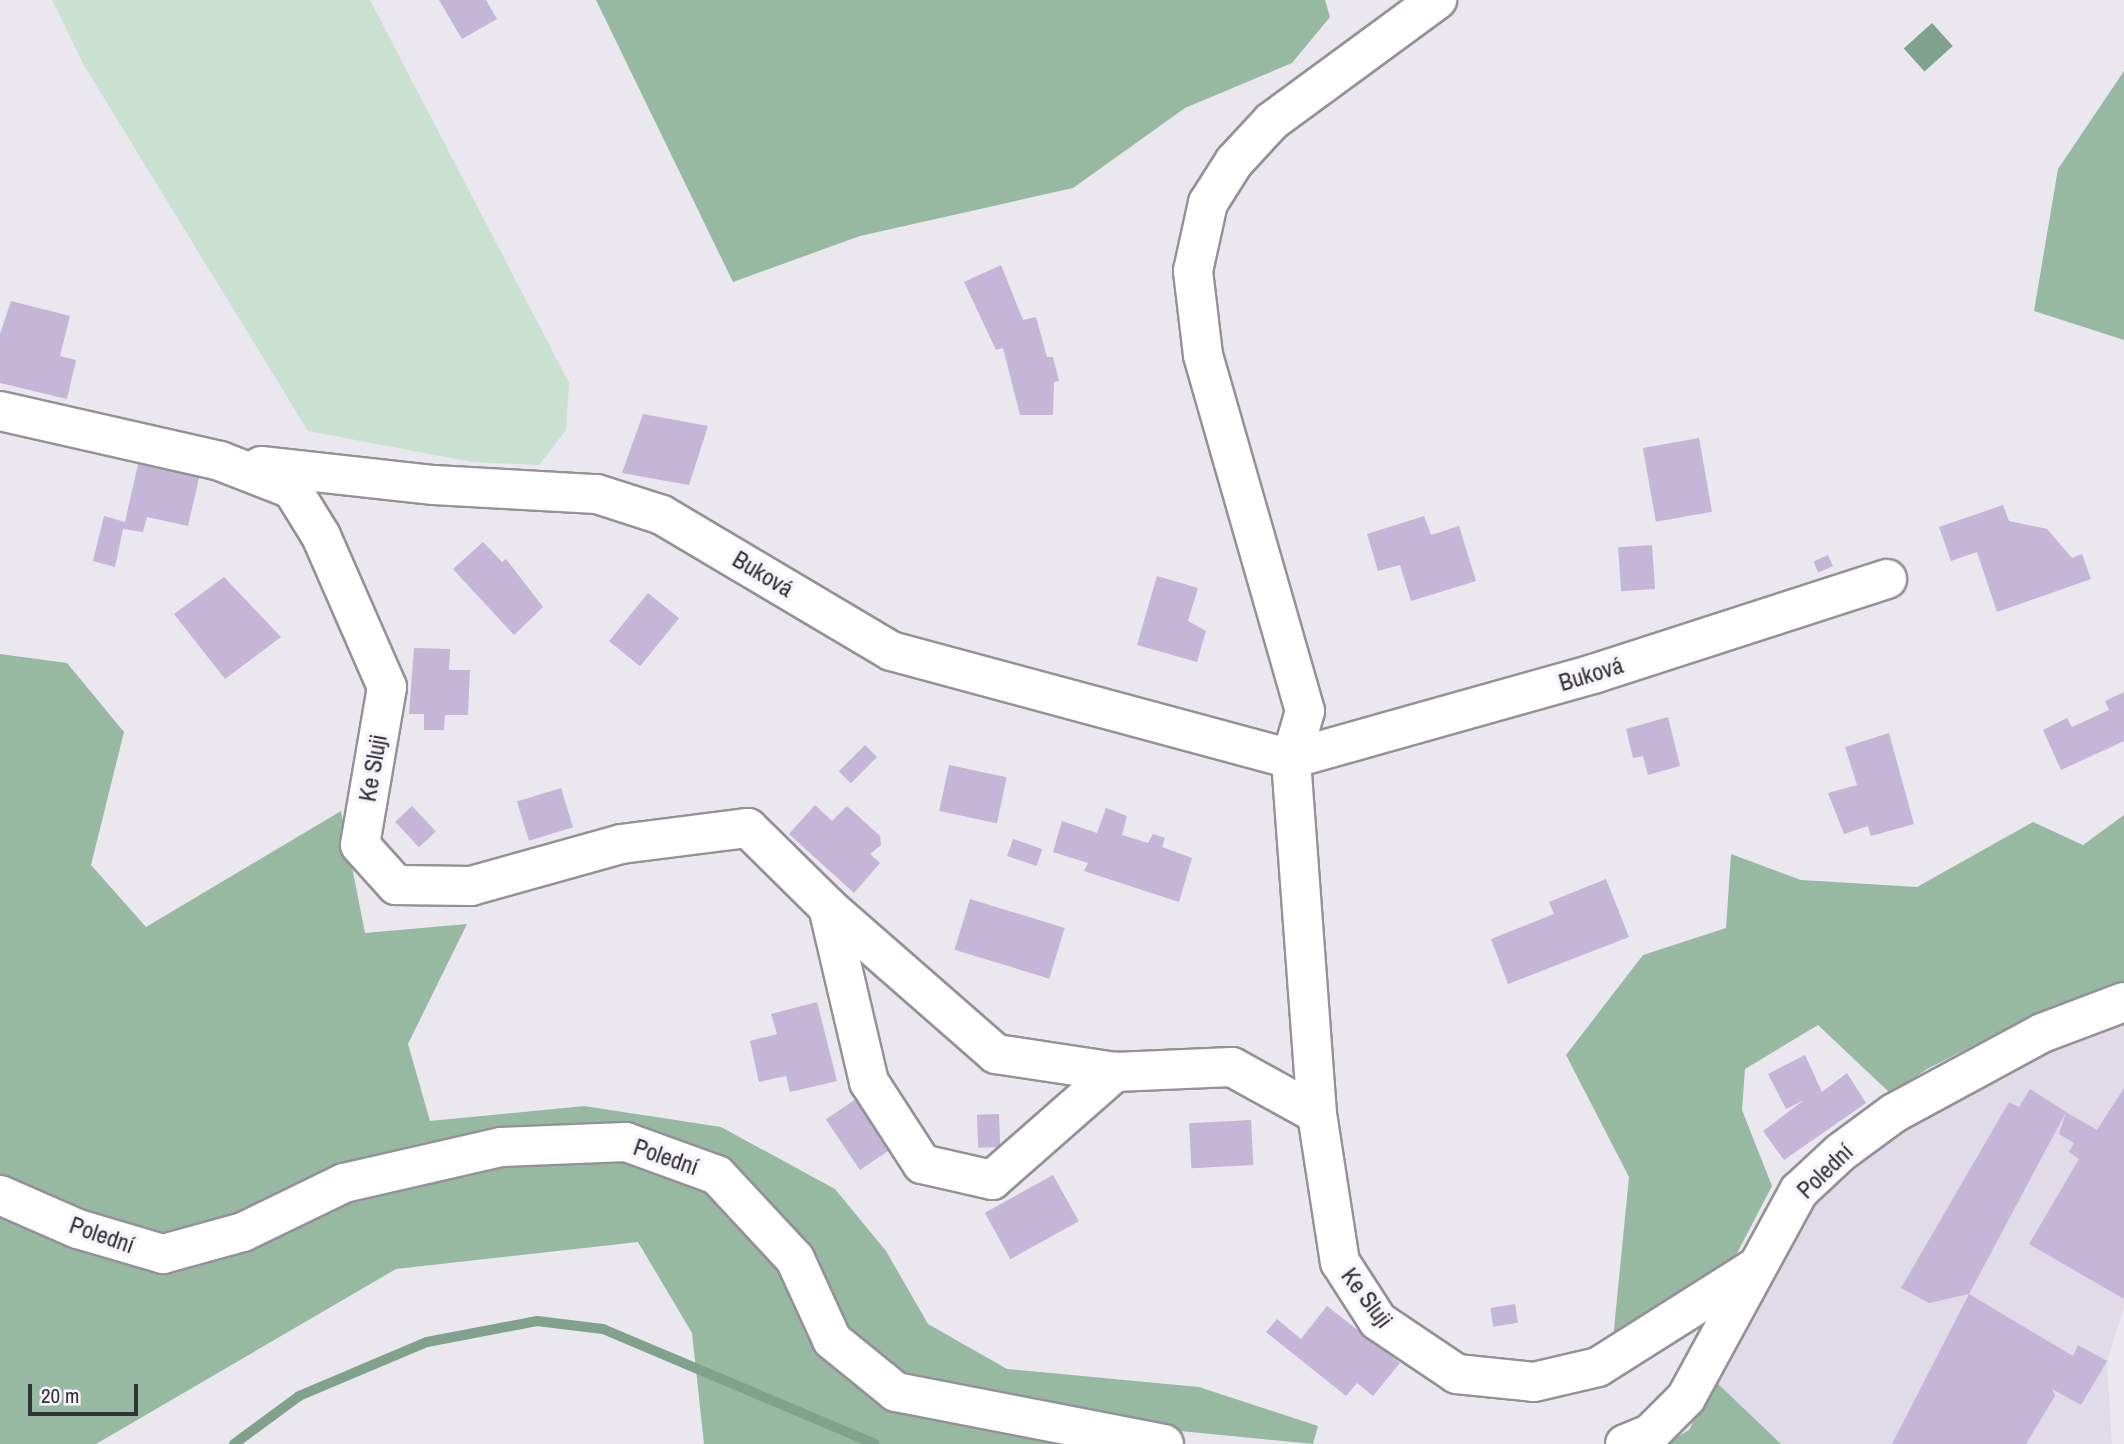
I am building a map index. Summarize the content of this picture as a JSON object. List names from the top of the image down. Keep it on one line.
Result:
{"streets":{"street":["Buková","Ke Sluji","Polední"]},"crossings":[["Buková","Ke Sluji"],["Ke Sluji","Polední"]],"scale_bar":"20 m"}
